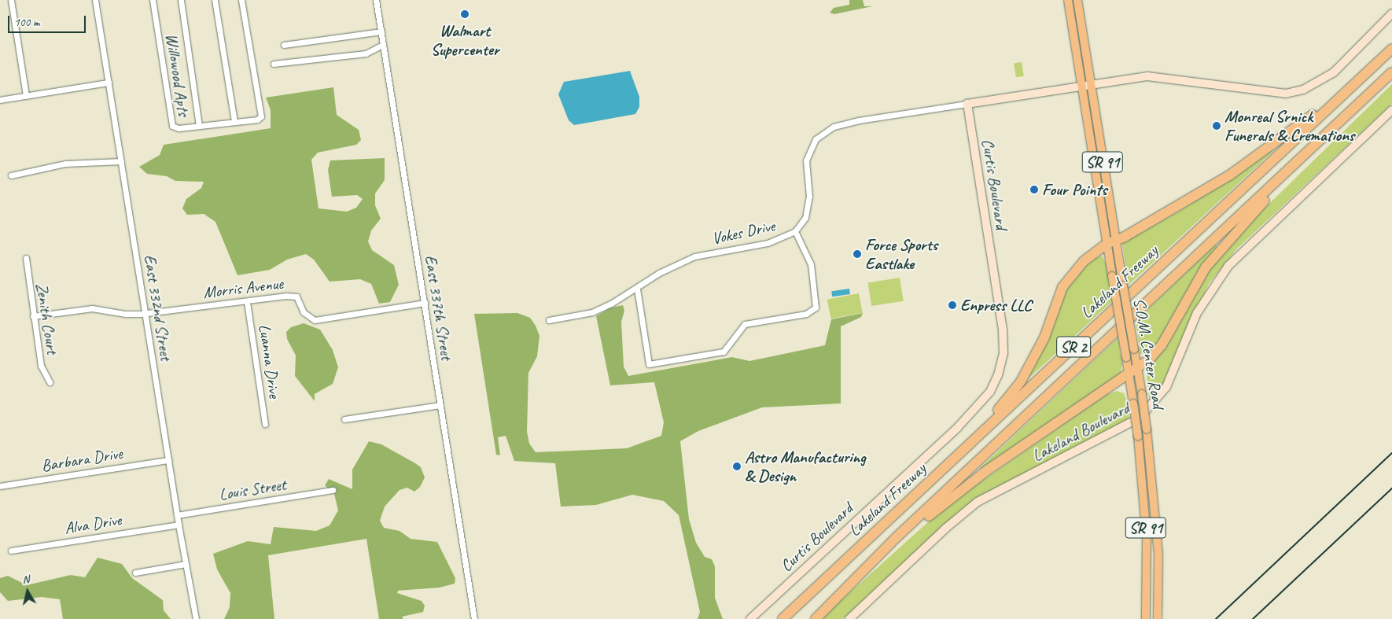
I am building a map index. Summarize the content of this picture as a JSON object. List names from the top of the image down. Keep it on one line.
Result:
{"streets":{"highway":["Lakeland Freeway","SR 2"],"main road":["SR 91","S.O.M. Center Road"],"street":["Willowood Apts","Curtis Boulevard","Vokes Drive","Morris Avenue","East 332nd Street","East 337th Street","Zenith Court","Luanna Drive","Lakeland Boulevard","Barbara Drive","Louis Street","Alva Drive"]},"crossings":[["Curtis Boulevard","Vokes Drive"],["Morris Avenue","East 332nd Street"],["Morris Avenue","East 337th Street"],["Morris Avenue","Zenith Court"],["Morris Avenue","Luanna Drive"],["East 332nd Street","Barbara Drive"],["East 332nd Street","Louis Street"],["East 332nd Street","Alva Drive"]],"places":["Walmart Supercenter","Monreal Srnick Funerals & Cremations","Four Points","Force Sports Eastlake","Enpress LLC","Astro Manufacturing & Design"],"scale_bar":"100 m","north":"top"}
